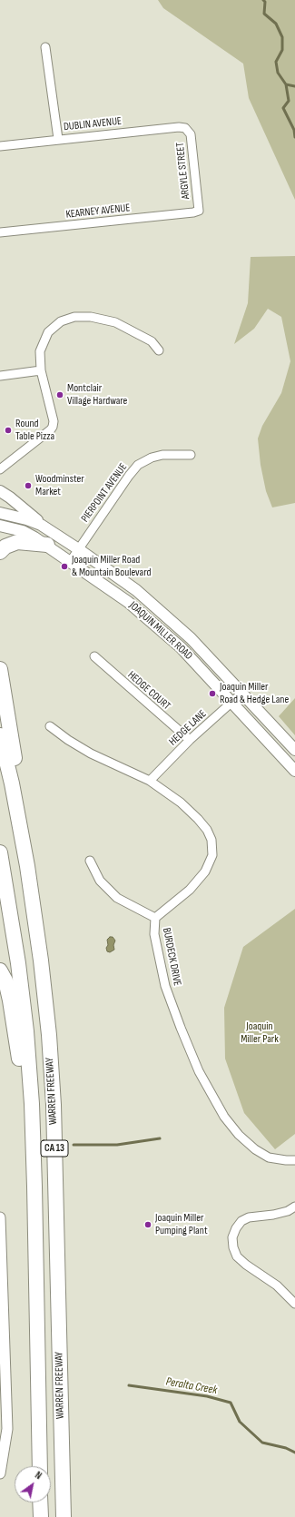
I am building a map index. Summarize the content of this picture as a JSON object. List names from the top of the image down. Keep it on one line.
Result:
{"streets":{"highway":["WARREN FREEWAY","CA 13"],"main road":["JOAQUIN MILLER ROAD"],"street":["DUBLIN AVENUE","ARGYLE STREET","KEARNEY AVENUE","PIERPOINT AVENUE","HEDGE COURT","HEDGE LANE","BURDECK DRIVE"]},"crossings":[["DUBLIN AVENUE","ARGYLE STREET"],["ARGYLE STREET","KEARNEY AVENUE"],["PIERPOINT AVENUE","JOAQUIN MILLER ROAD"],["JOAQUIN MILLER ROAD","HEDGE LANE"],["HEDGE COURT","HEDGE LANE"],["HEDGE LANE","BURDECK DRIVE"]],"water":["Peralta Creek"],"parks":["Joaquin Miller Park"],"places":["Montclair Village Hardware","Round Table Pizza","Woodminster Market","Joaquin Miller Road & Mountain Boulevard","Joaquin Miller Road & Hedge Lane","Joaquin Miller Pumping Plant"],"north":"top right"}
